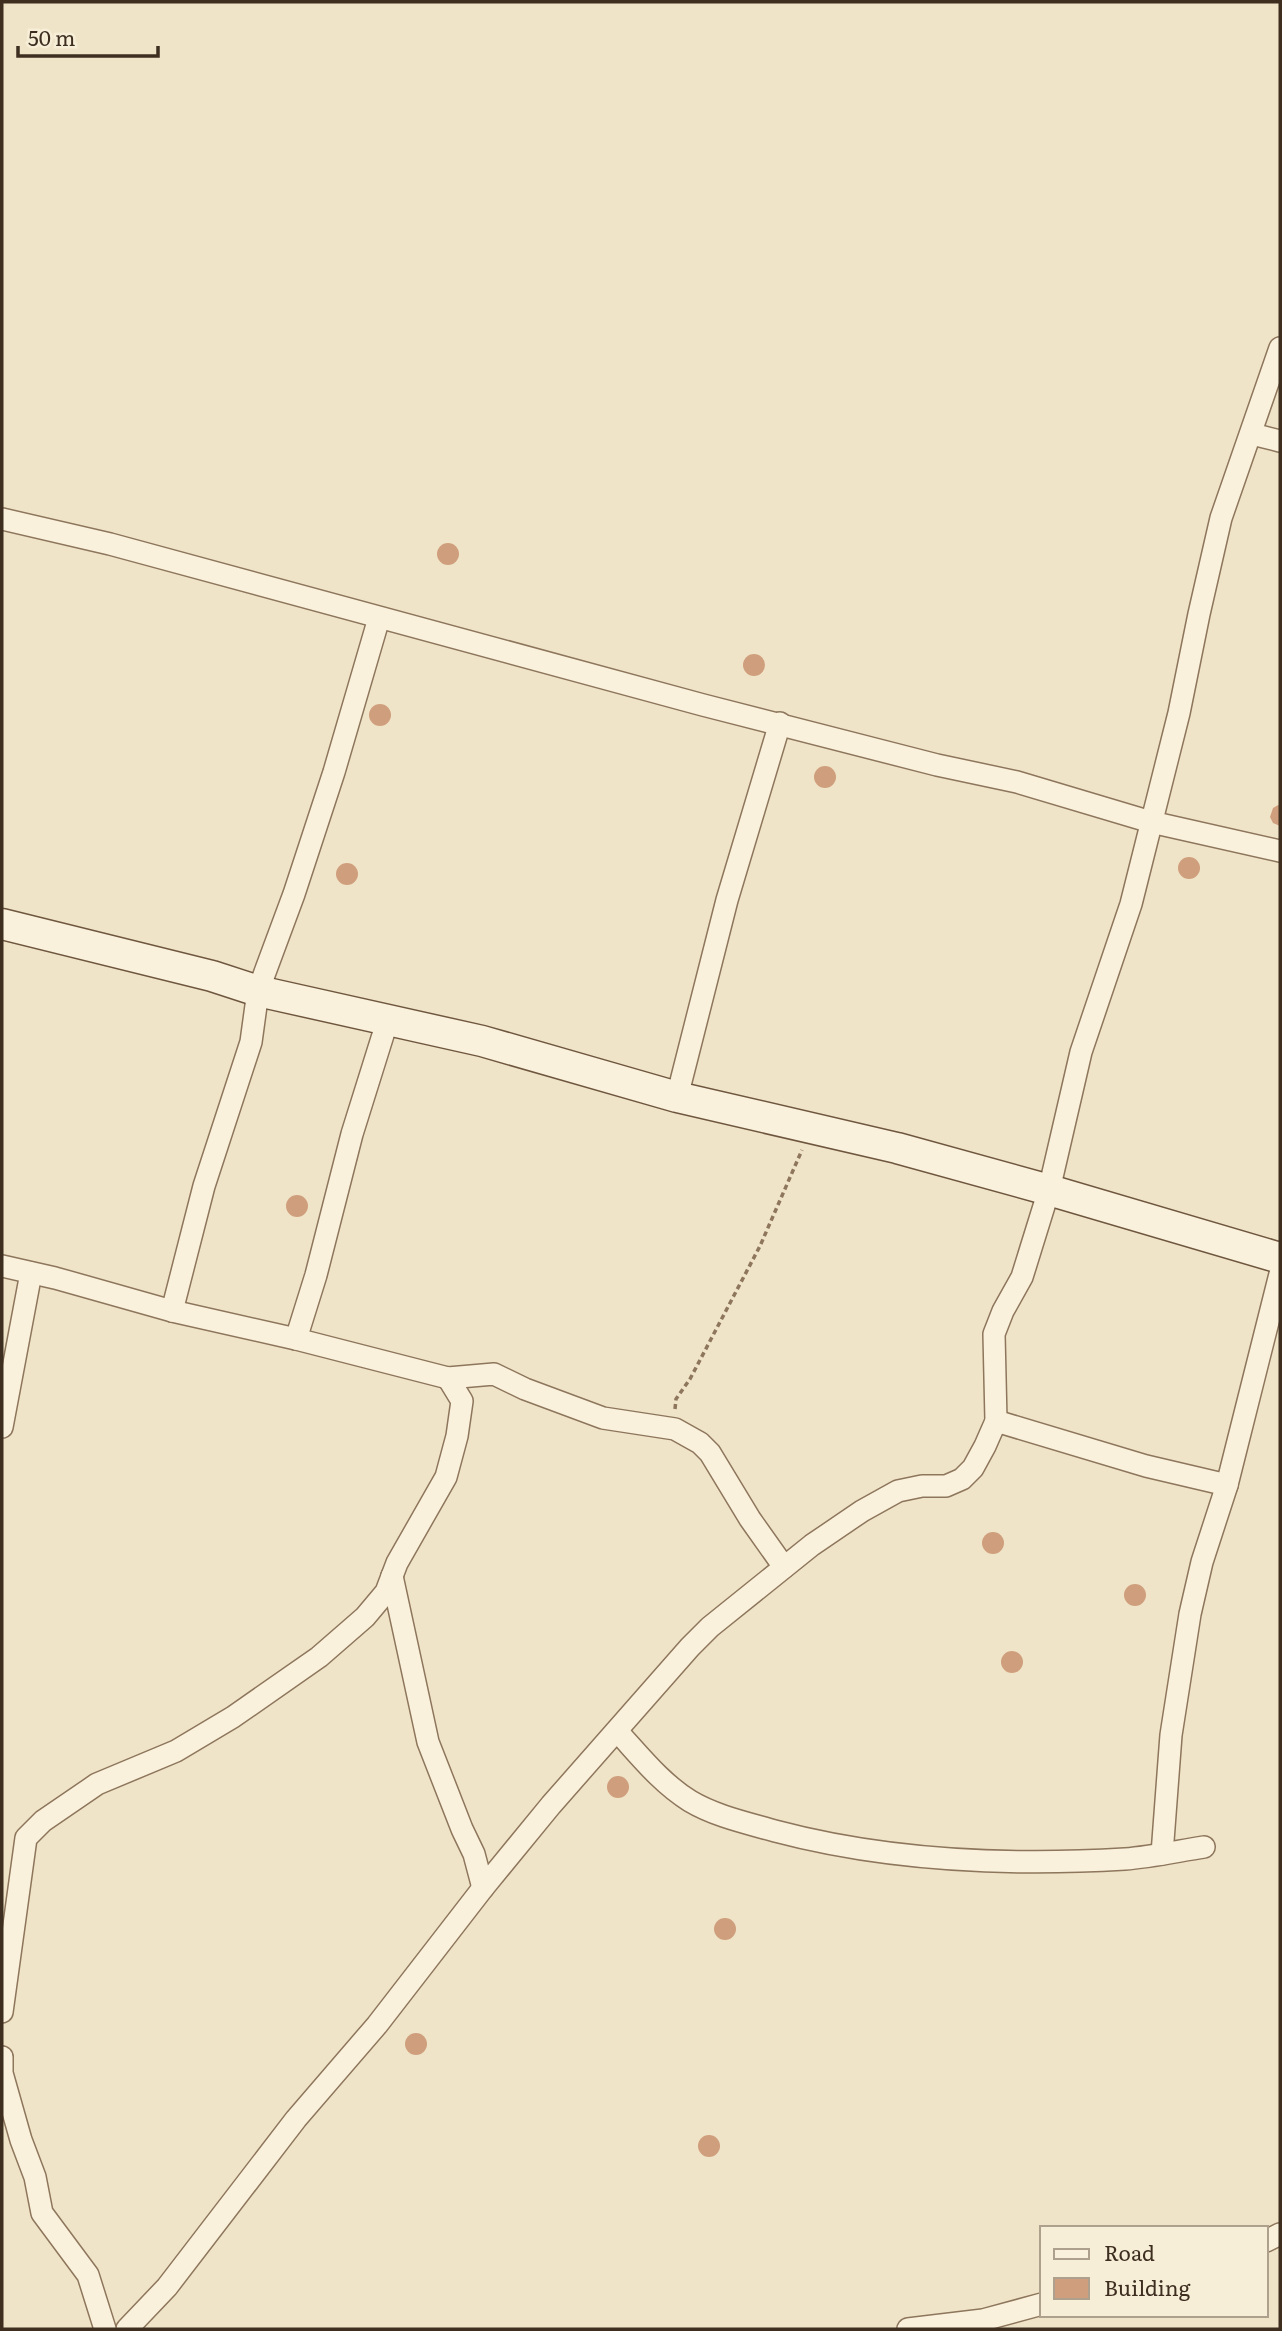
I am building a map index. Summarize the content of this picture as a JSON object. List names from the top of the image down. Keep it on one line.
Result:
{"legend":["Road","Building"],"scale_bar":"50 m"}
